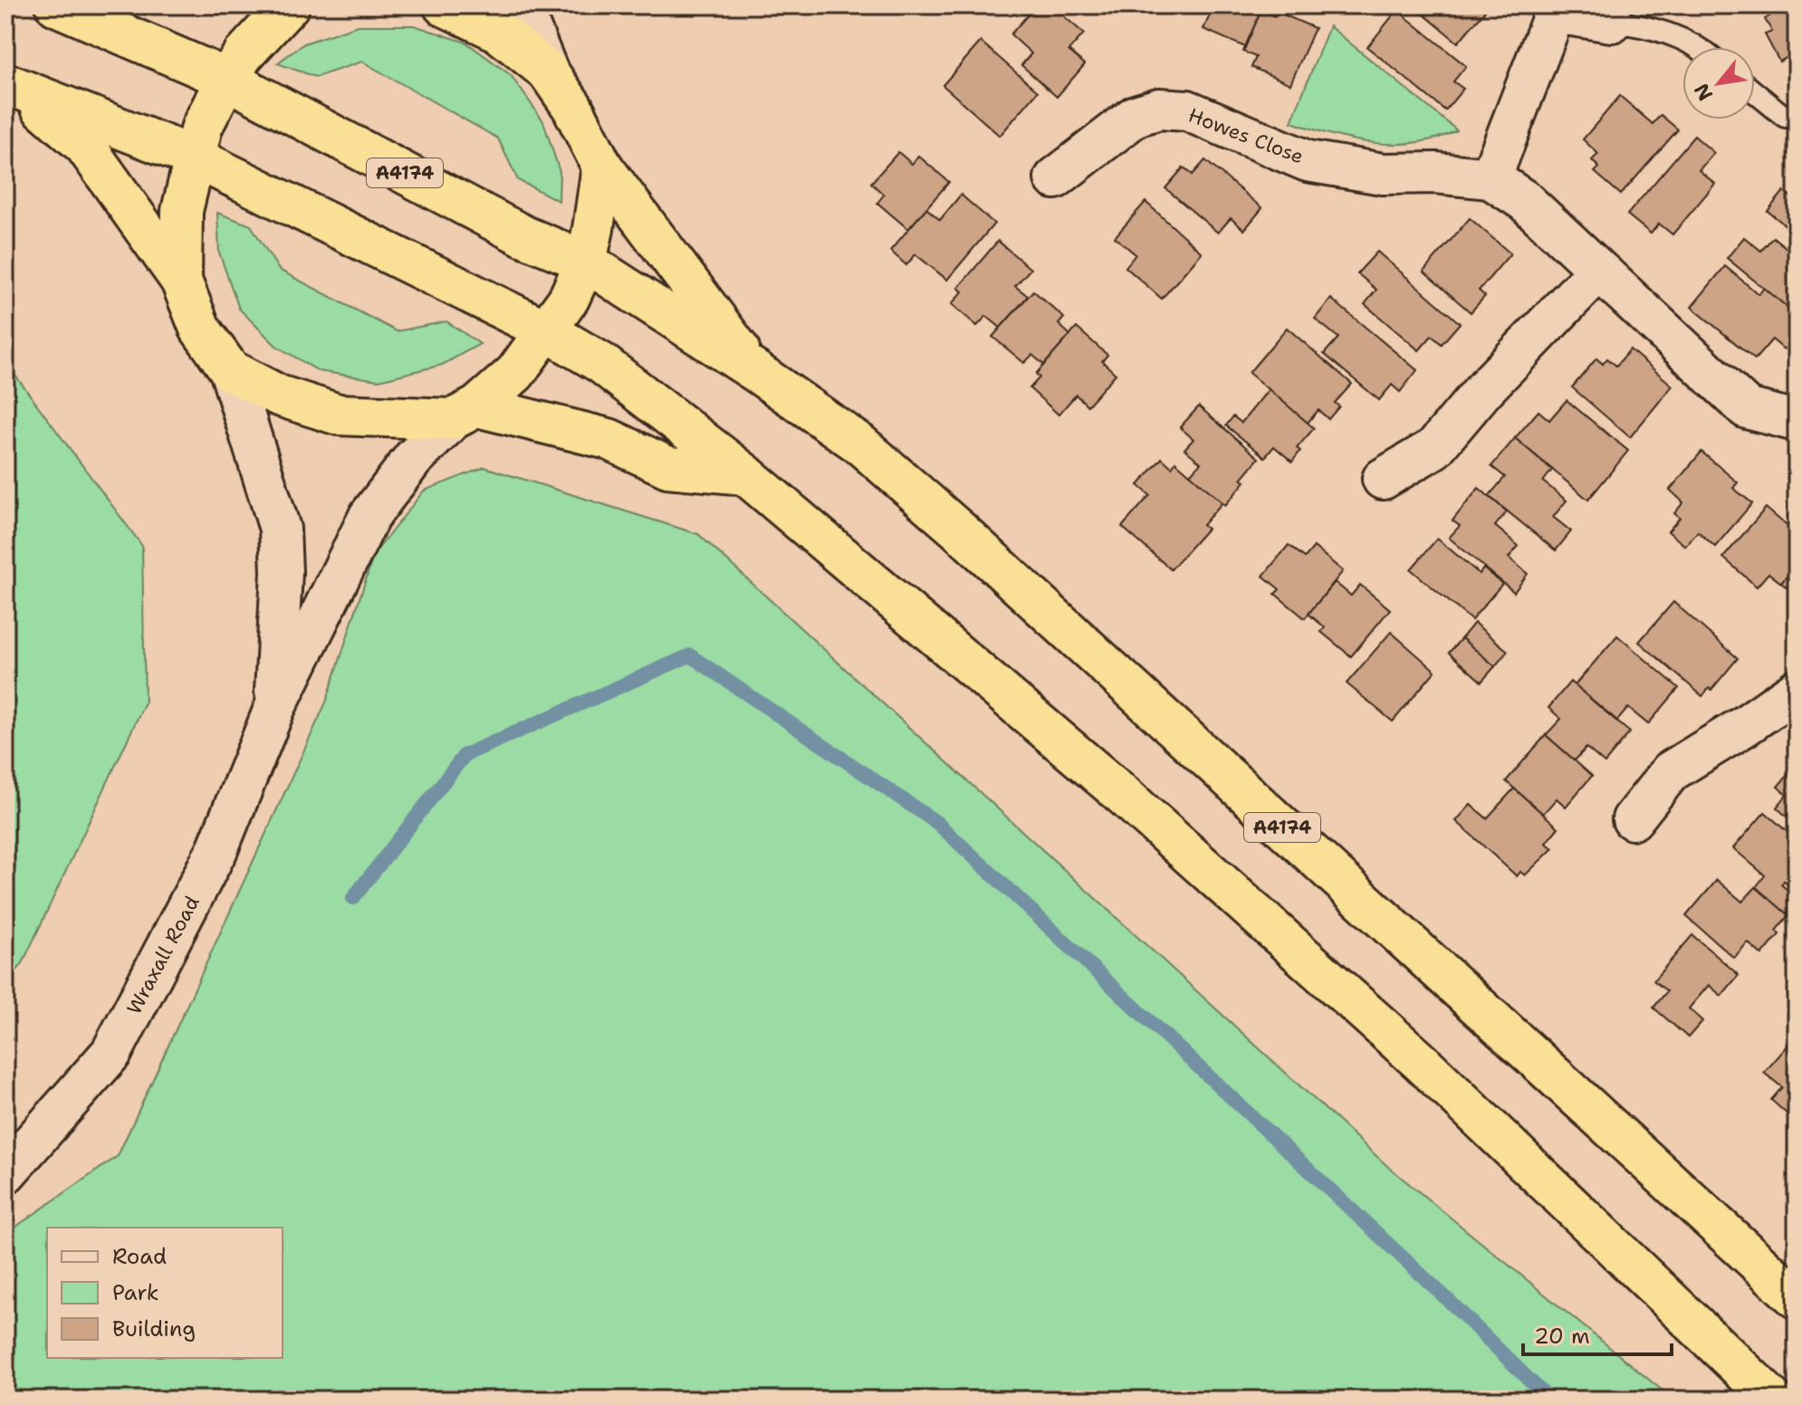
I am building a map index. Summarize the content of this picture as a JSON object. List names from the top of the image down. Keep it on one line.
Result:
{"streets":{"highway":["A4174"],"street":["Howes Close","Wraxall Road"]},"legend":["Road","Park","Building"],"scale_bar":"20 m","north":"bottom left"}
